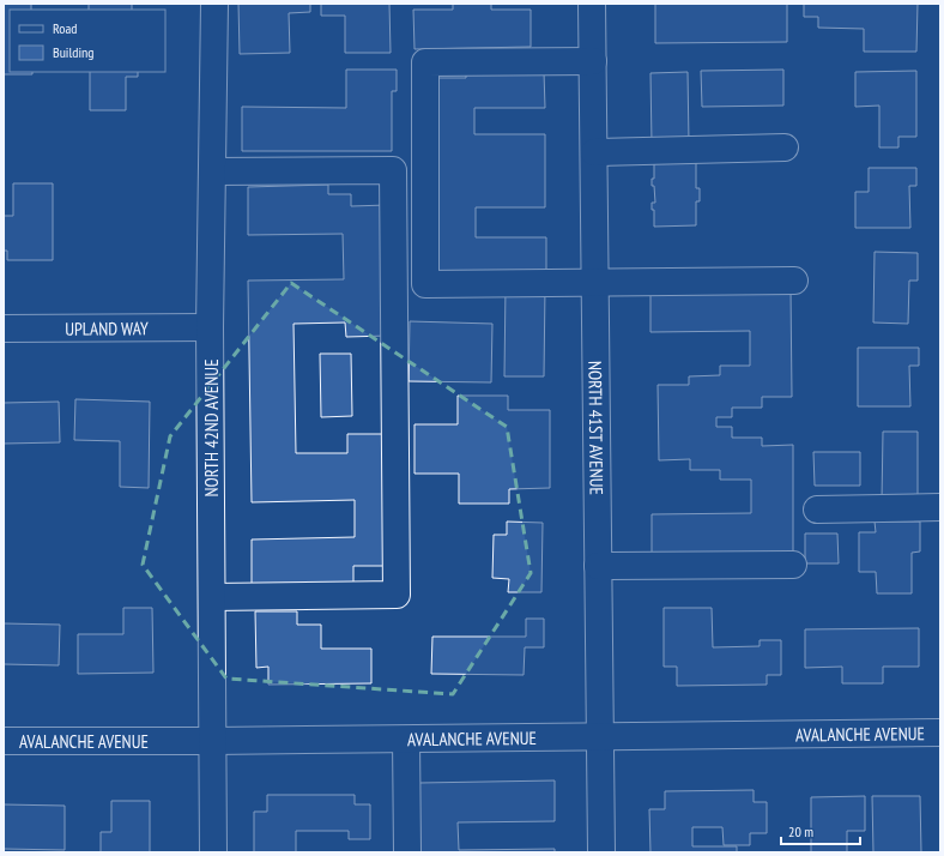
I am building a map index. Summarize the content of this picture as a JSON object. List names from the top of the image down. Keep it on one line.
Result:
{"streets":{"street":["UPLAND WAY","NORTH 42ND AVENUE","NORTH 41ST AVENUE","AVALANCHE AVENUE"]},"crossings":[["UPLAND WAY","NORTH 42ND AVENUE"],["NORTH 42ND AVENUE","AVALANCHE AVENUE"],["NORTH 41ST AVENUE","AVALANCHE AVENUE"]],"legend":["Road","Building"],"scale_bar":"20 m"}
